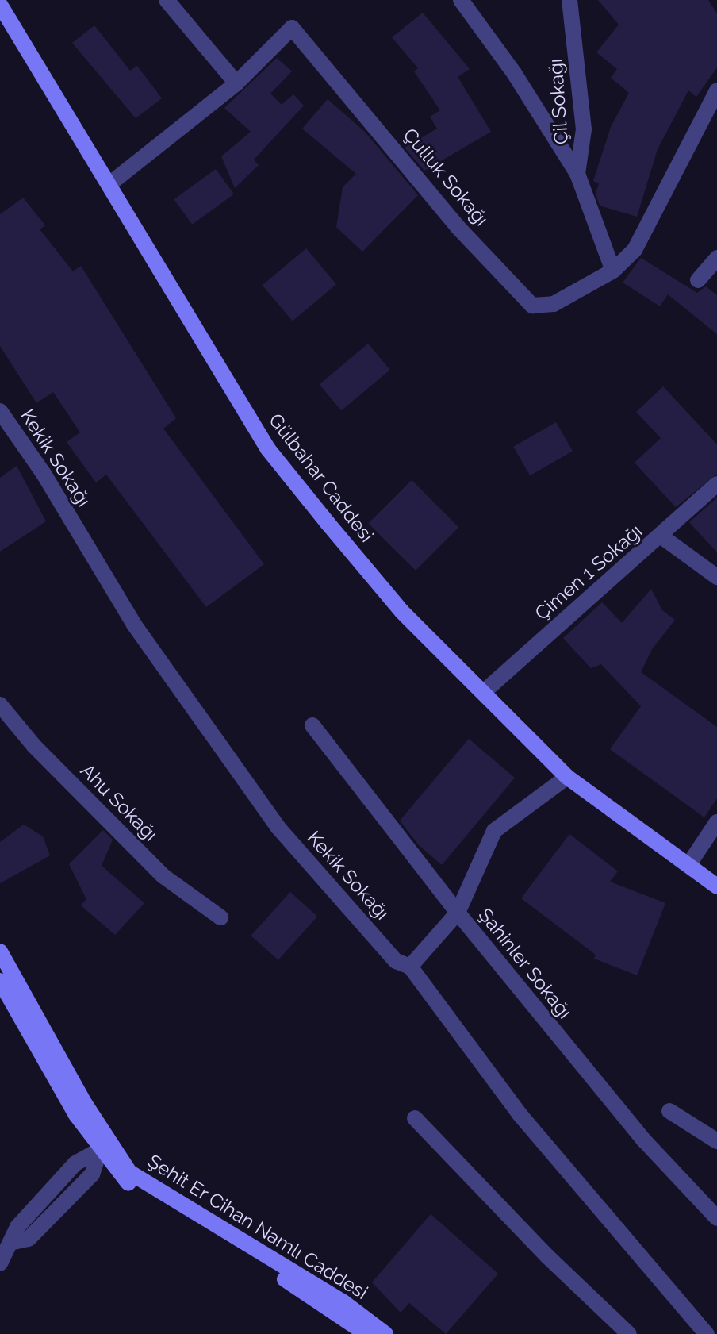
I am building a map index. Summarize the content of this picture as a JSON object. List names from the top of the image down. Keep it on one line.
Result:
{"streets":{"street":["Çil Sokağı","Çulluk Sokağı","Kekik Sokağı","Gülbahar Caddesi","Çimen 1 Sokağı","Ahu Sokağı","Şahinler Sokağı","Şehit Er Cihan Namlı Caddesi"]},"crossings":[["Çil Sokağı","Çulluk Sokağı"],["Çulluk Sokağı","Gülbahar Caddesi"],["Gülbahar Caddesi","Çimen 1 Sokağı"]]}
